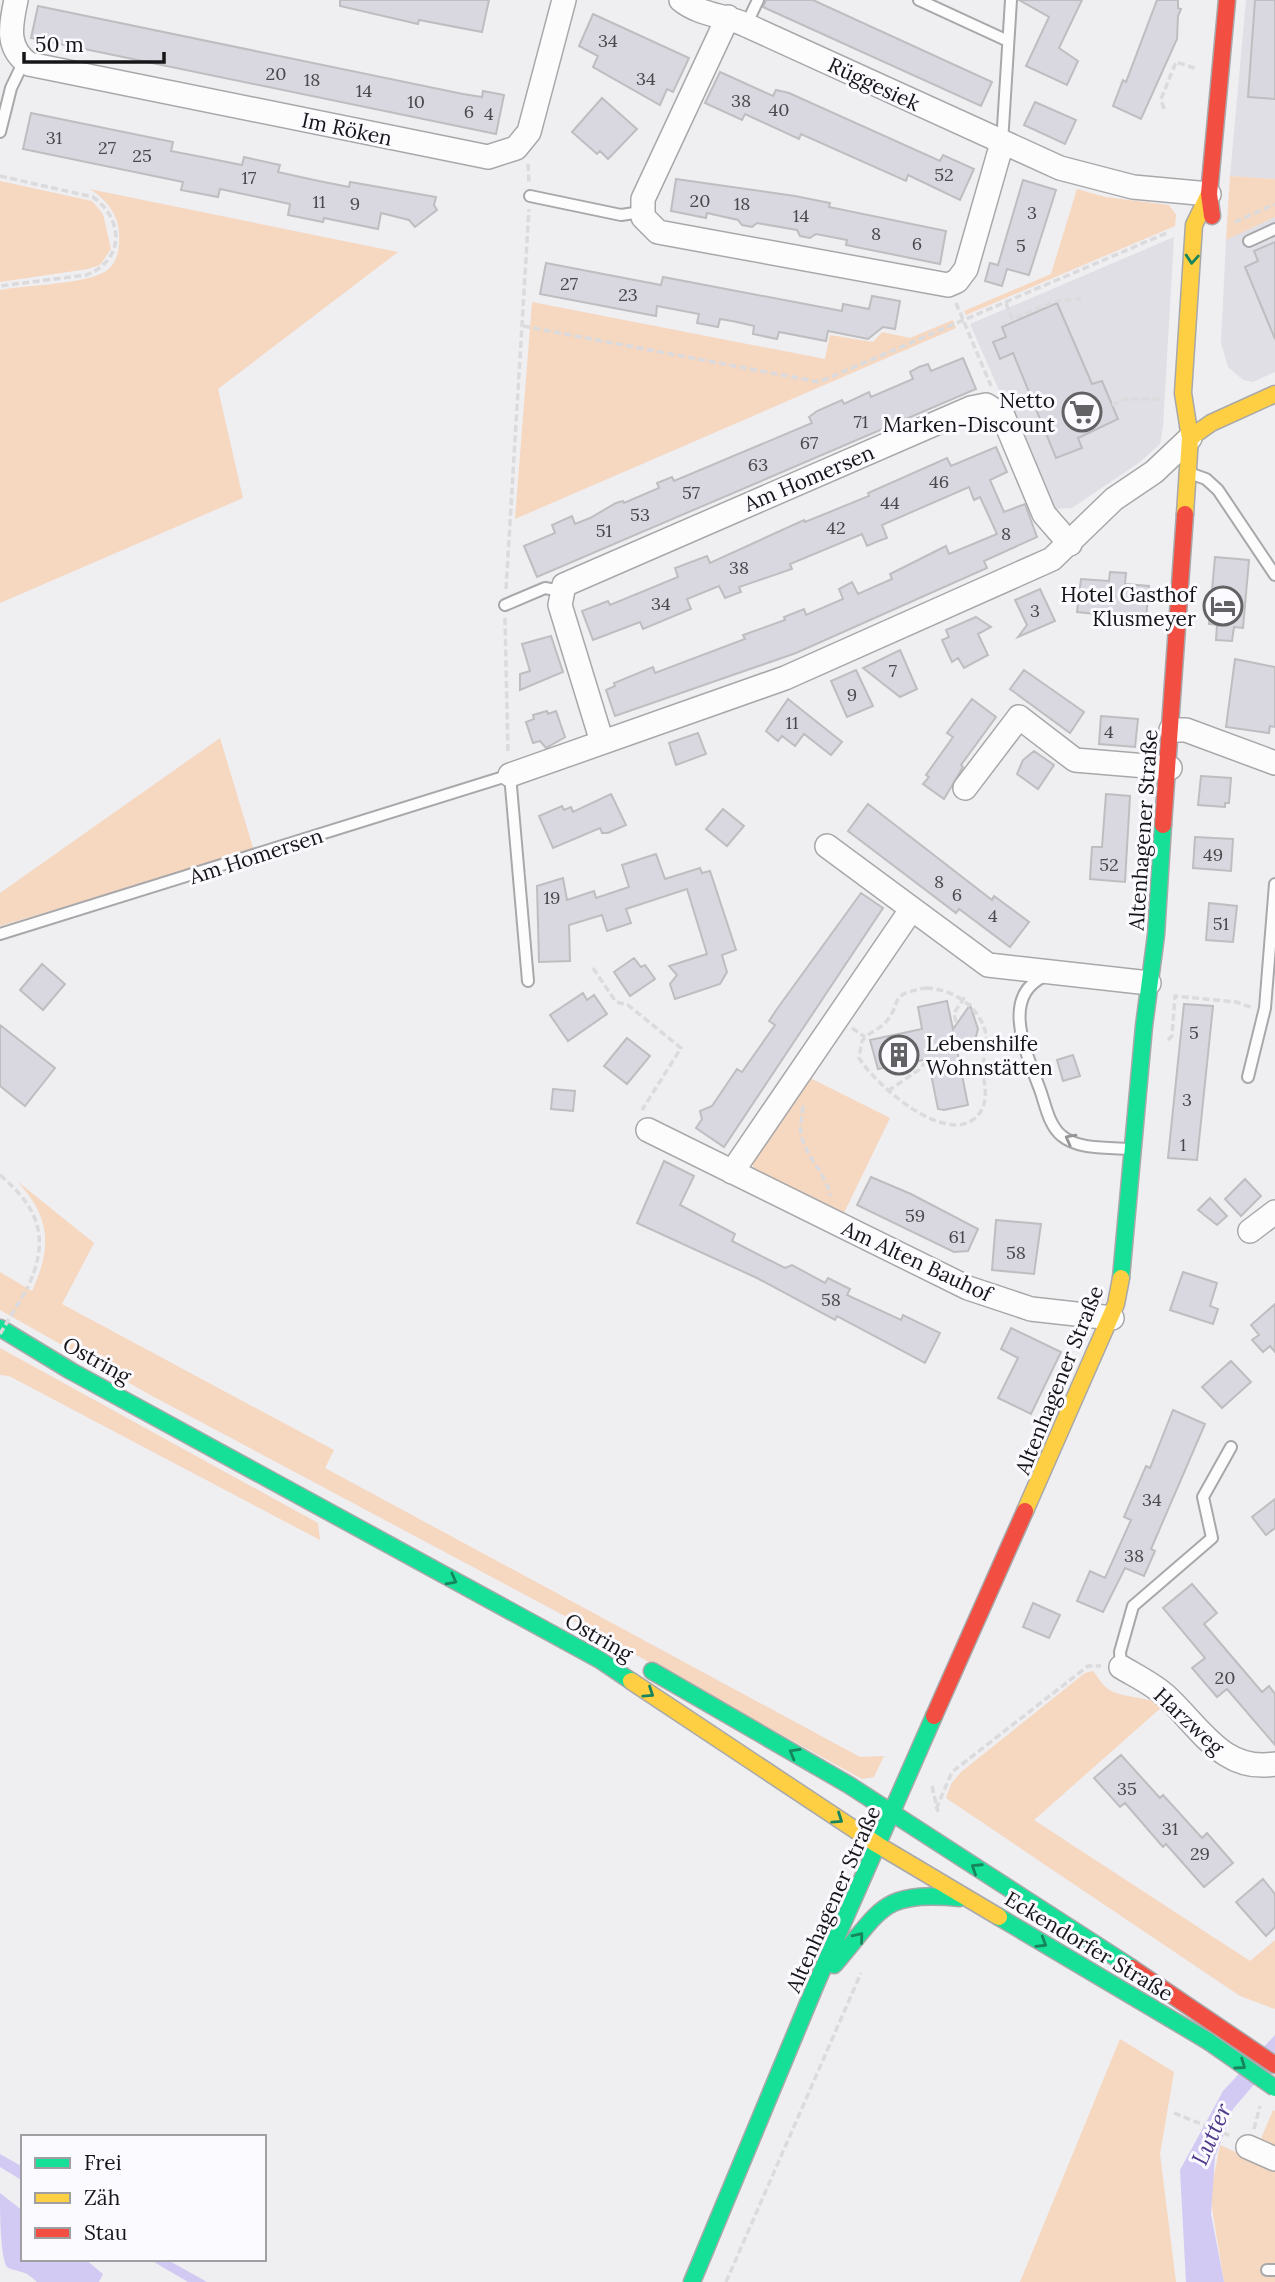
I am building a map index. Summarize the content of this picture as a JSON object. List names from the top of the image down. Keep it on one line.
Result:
{"streets":{"main road":["Altenhagener Straße","Ostring","Eckendorfer Straße"],"street":["Rüggesiek","Im Röken","Am Homersen","Am Alten Bauhof","Harzweg"]},"crossings":[["Am Homersen","Altenhagener Straße"],["Altenhagener Straße","Am Alten Bauhof"],["Altenhagener Straße","Ostring"],["Altenhagener Straße","Eckendorfer Straße"],["Ostring","Eckendorfer Straße"]],"water":["Lutter"],"places":{"supermarket":["Netto Marken-Discount"],"hotel":["Hotel Gasthof Klusmeyer"],"building":["Lebenshilfe Wohnstätten"]},"house_numbers":["34","20","34","18","14","38","10","40","6","4","31","27","25","52","17","20","11","9","18","3","14","8","6","5","27","23","71","67","63","46","57","44","53","42","51","8","38","34","3","7","9","11","4","49","52","8","6","19","4","51","5","3","1","59","61","58","58","34","38","20","35","31","29"],"legend":["Frei","Zäh","Stau"],"scale_bar":"50 m"}
